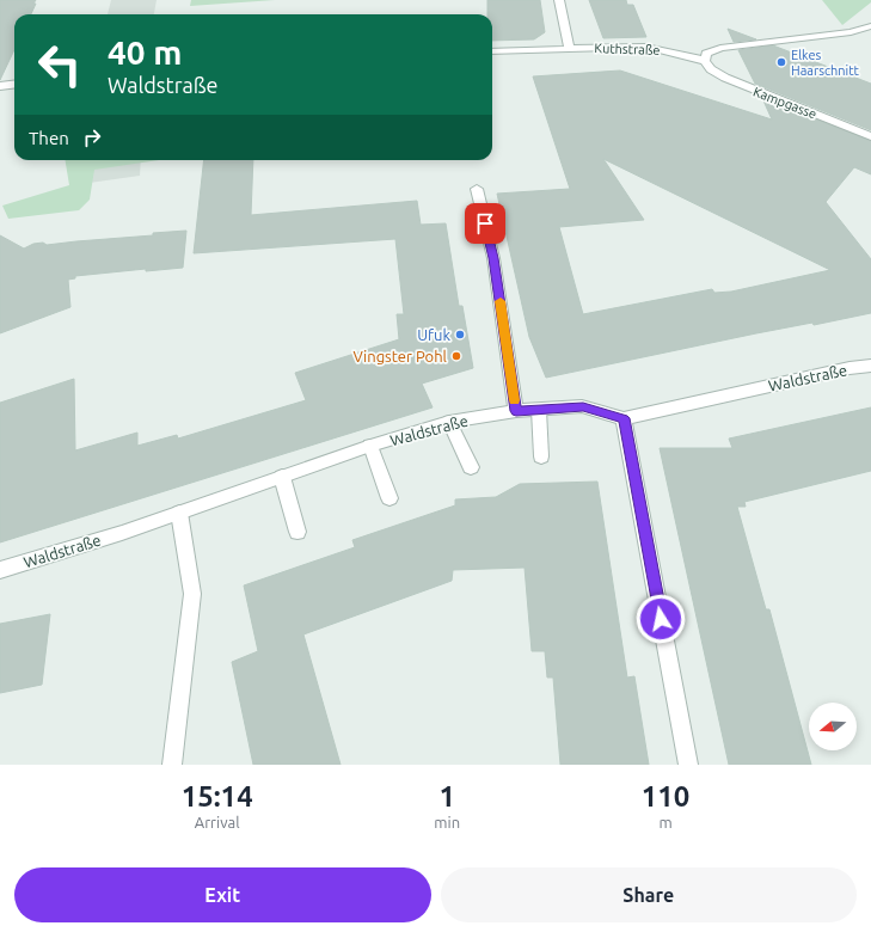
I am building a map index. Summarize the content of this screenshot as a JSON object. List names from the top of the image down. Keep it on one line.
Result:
{"streets":{"street":["Kuthstraße","Kampgasse","Waldstraße"]},"crossings":[["Kuthstraße","Kampgasse"]],"places":["Elkes Haarschnitt","Ufuk","Vingster Pohl"],"north":"left","page":{"turn":["40 m","Waldstraße"],"then":"Then","eta":["15:14","Arrival","1","min","110","m"],"buttons":["Exit","Share"]}}
